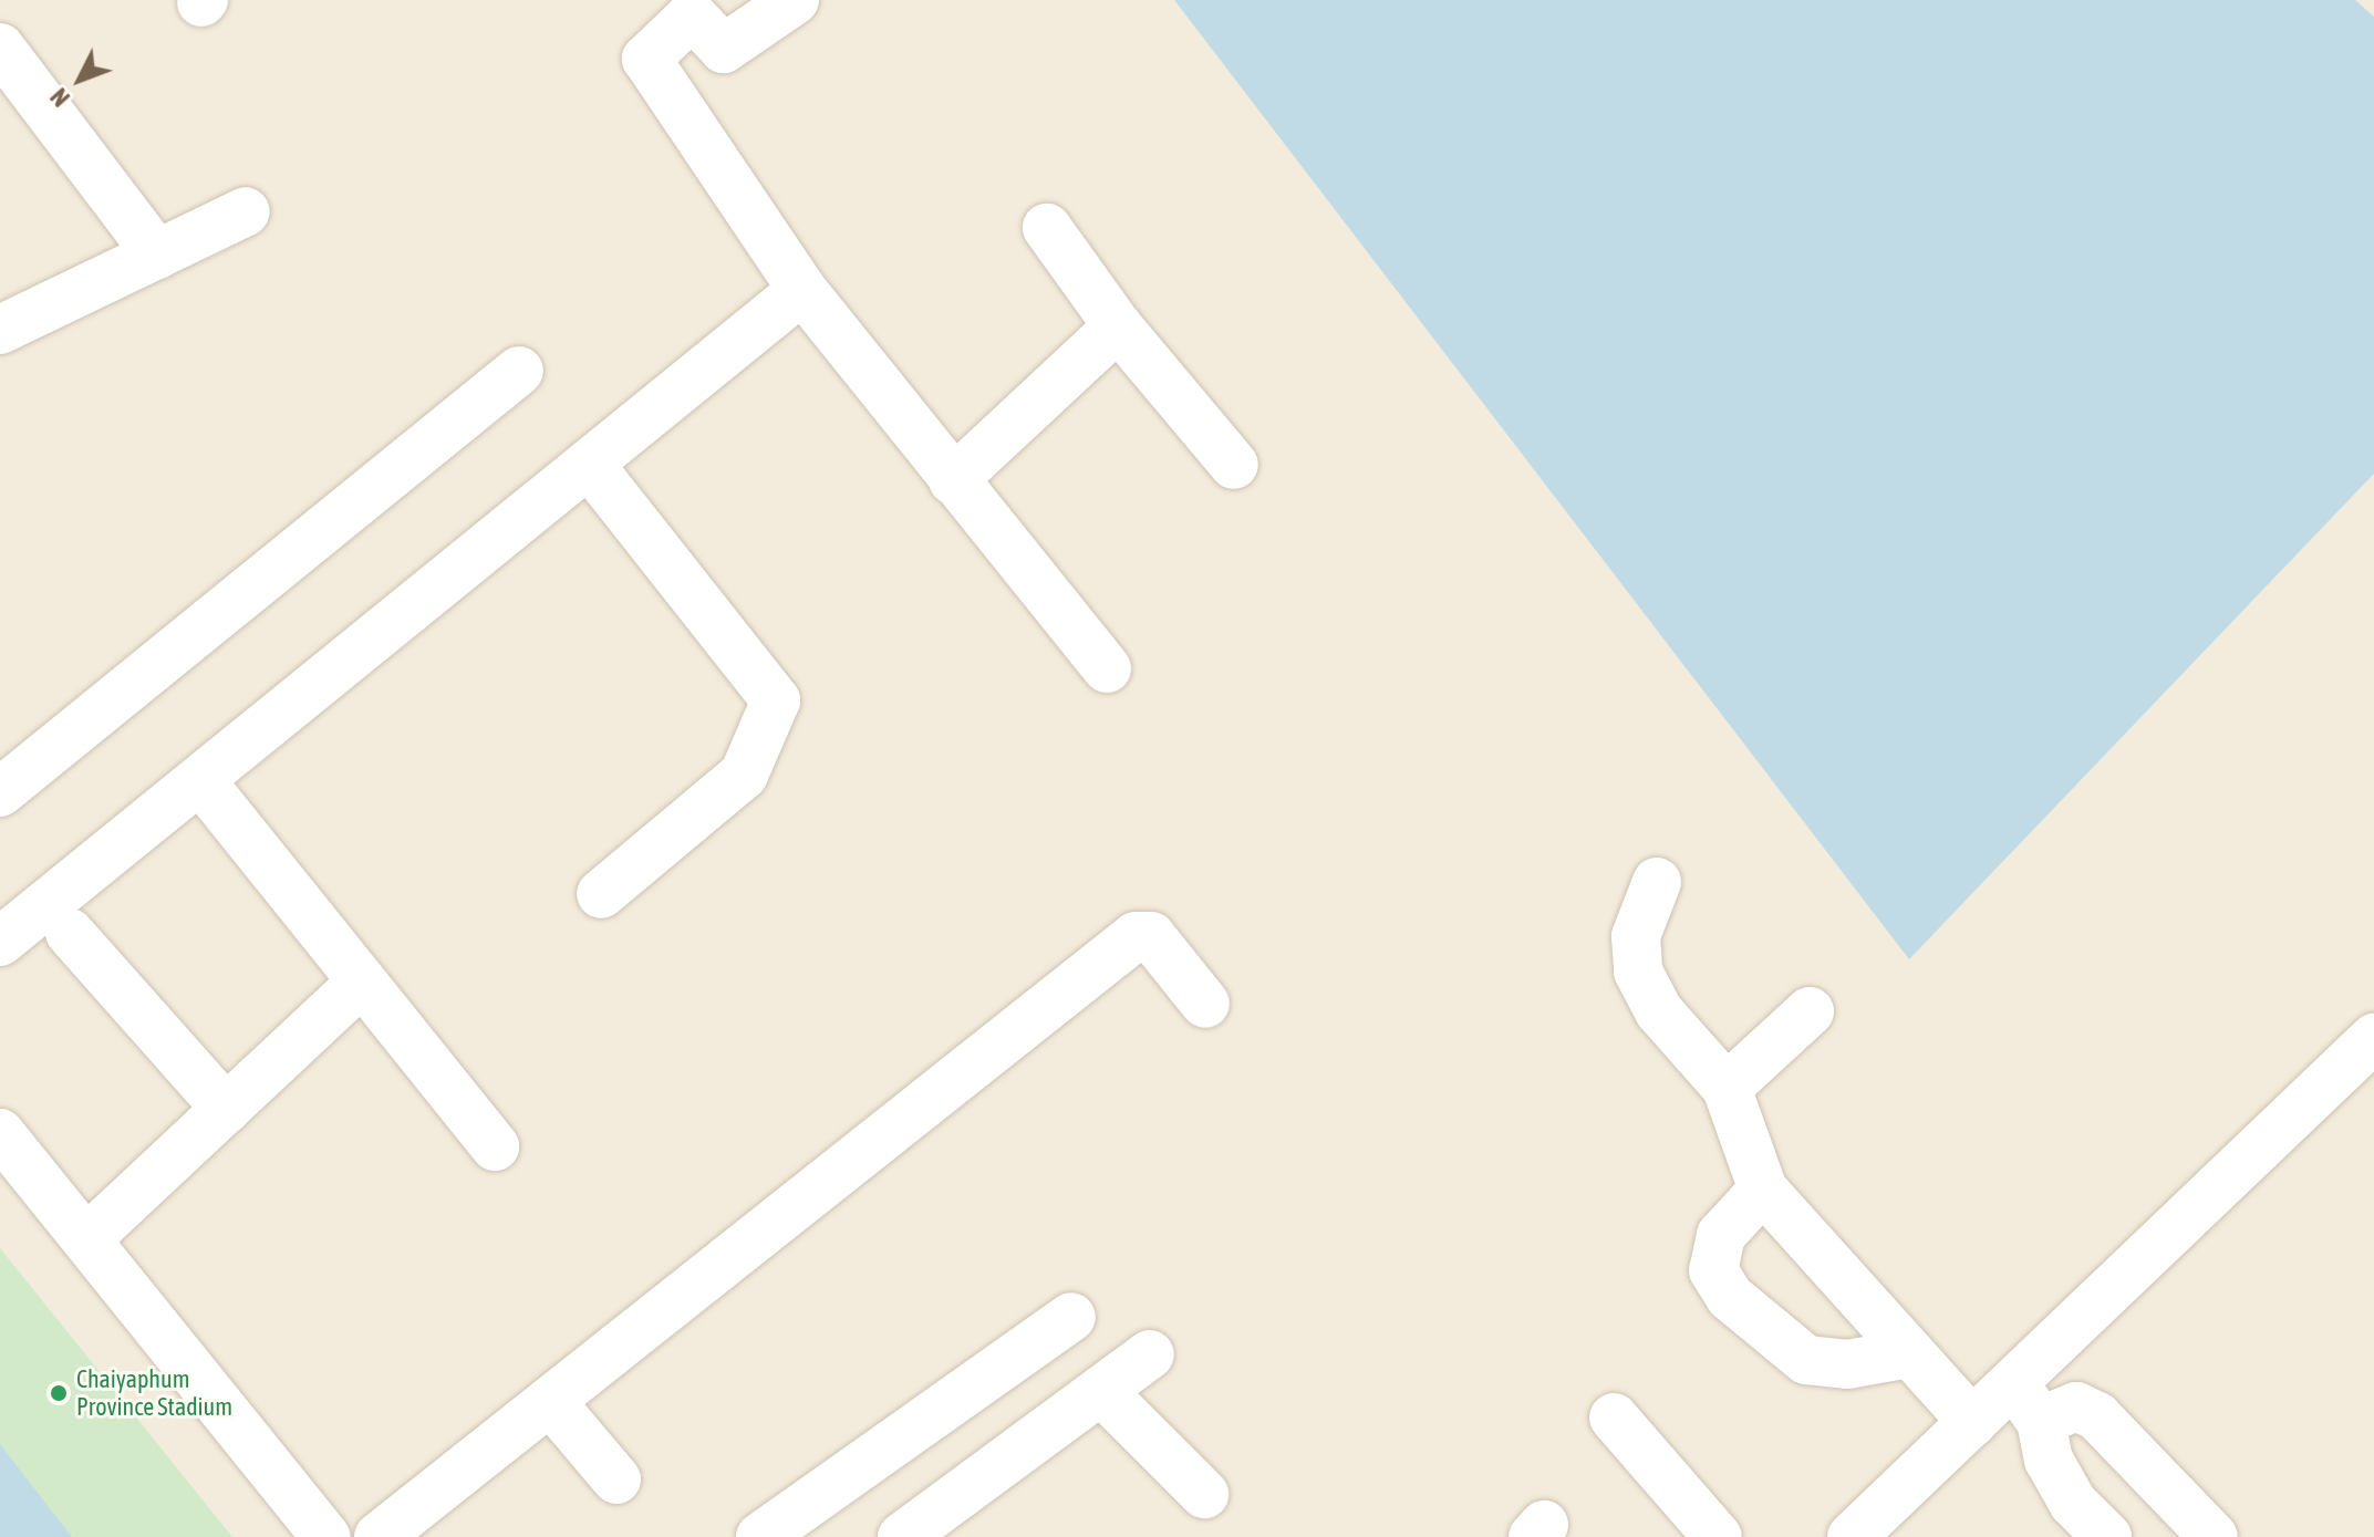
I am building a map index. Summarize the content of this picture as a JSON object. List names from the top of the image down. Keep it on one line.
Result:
{"places":["Chaiyaphum Province Stadium"],"north":"bottom left"}
